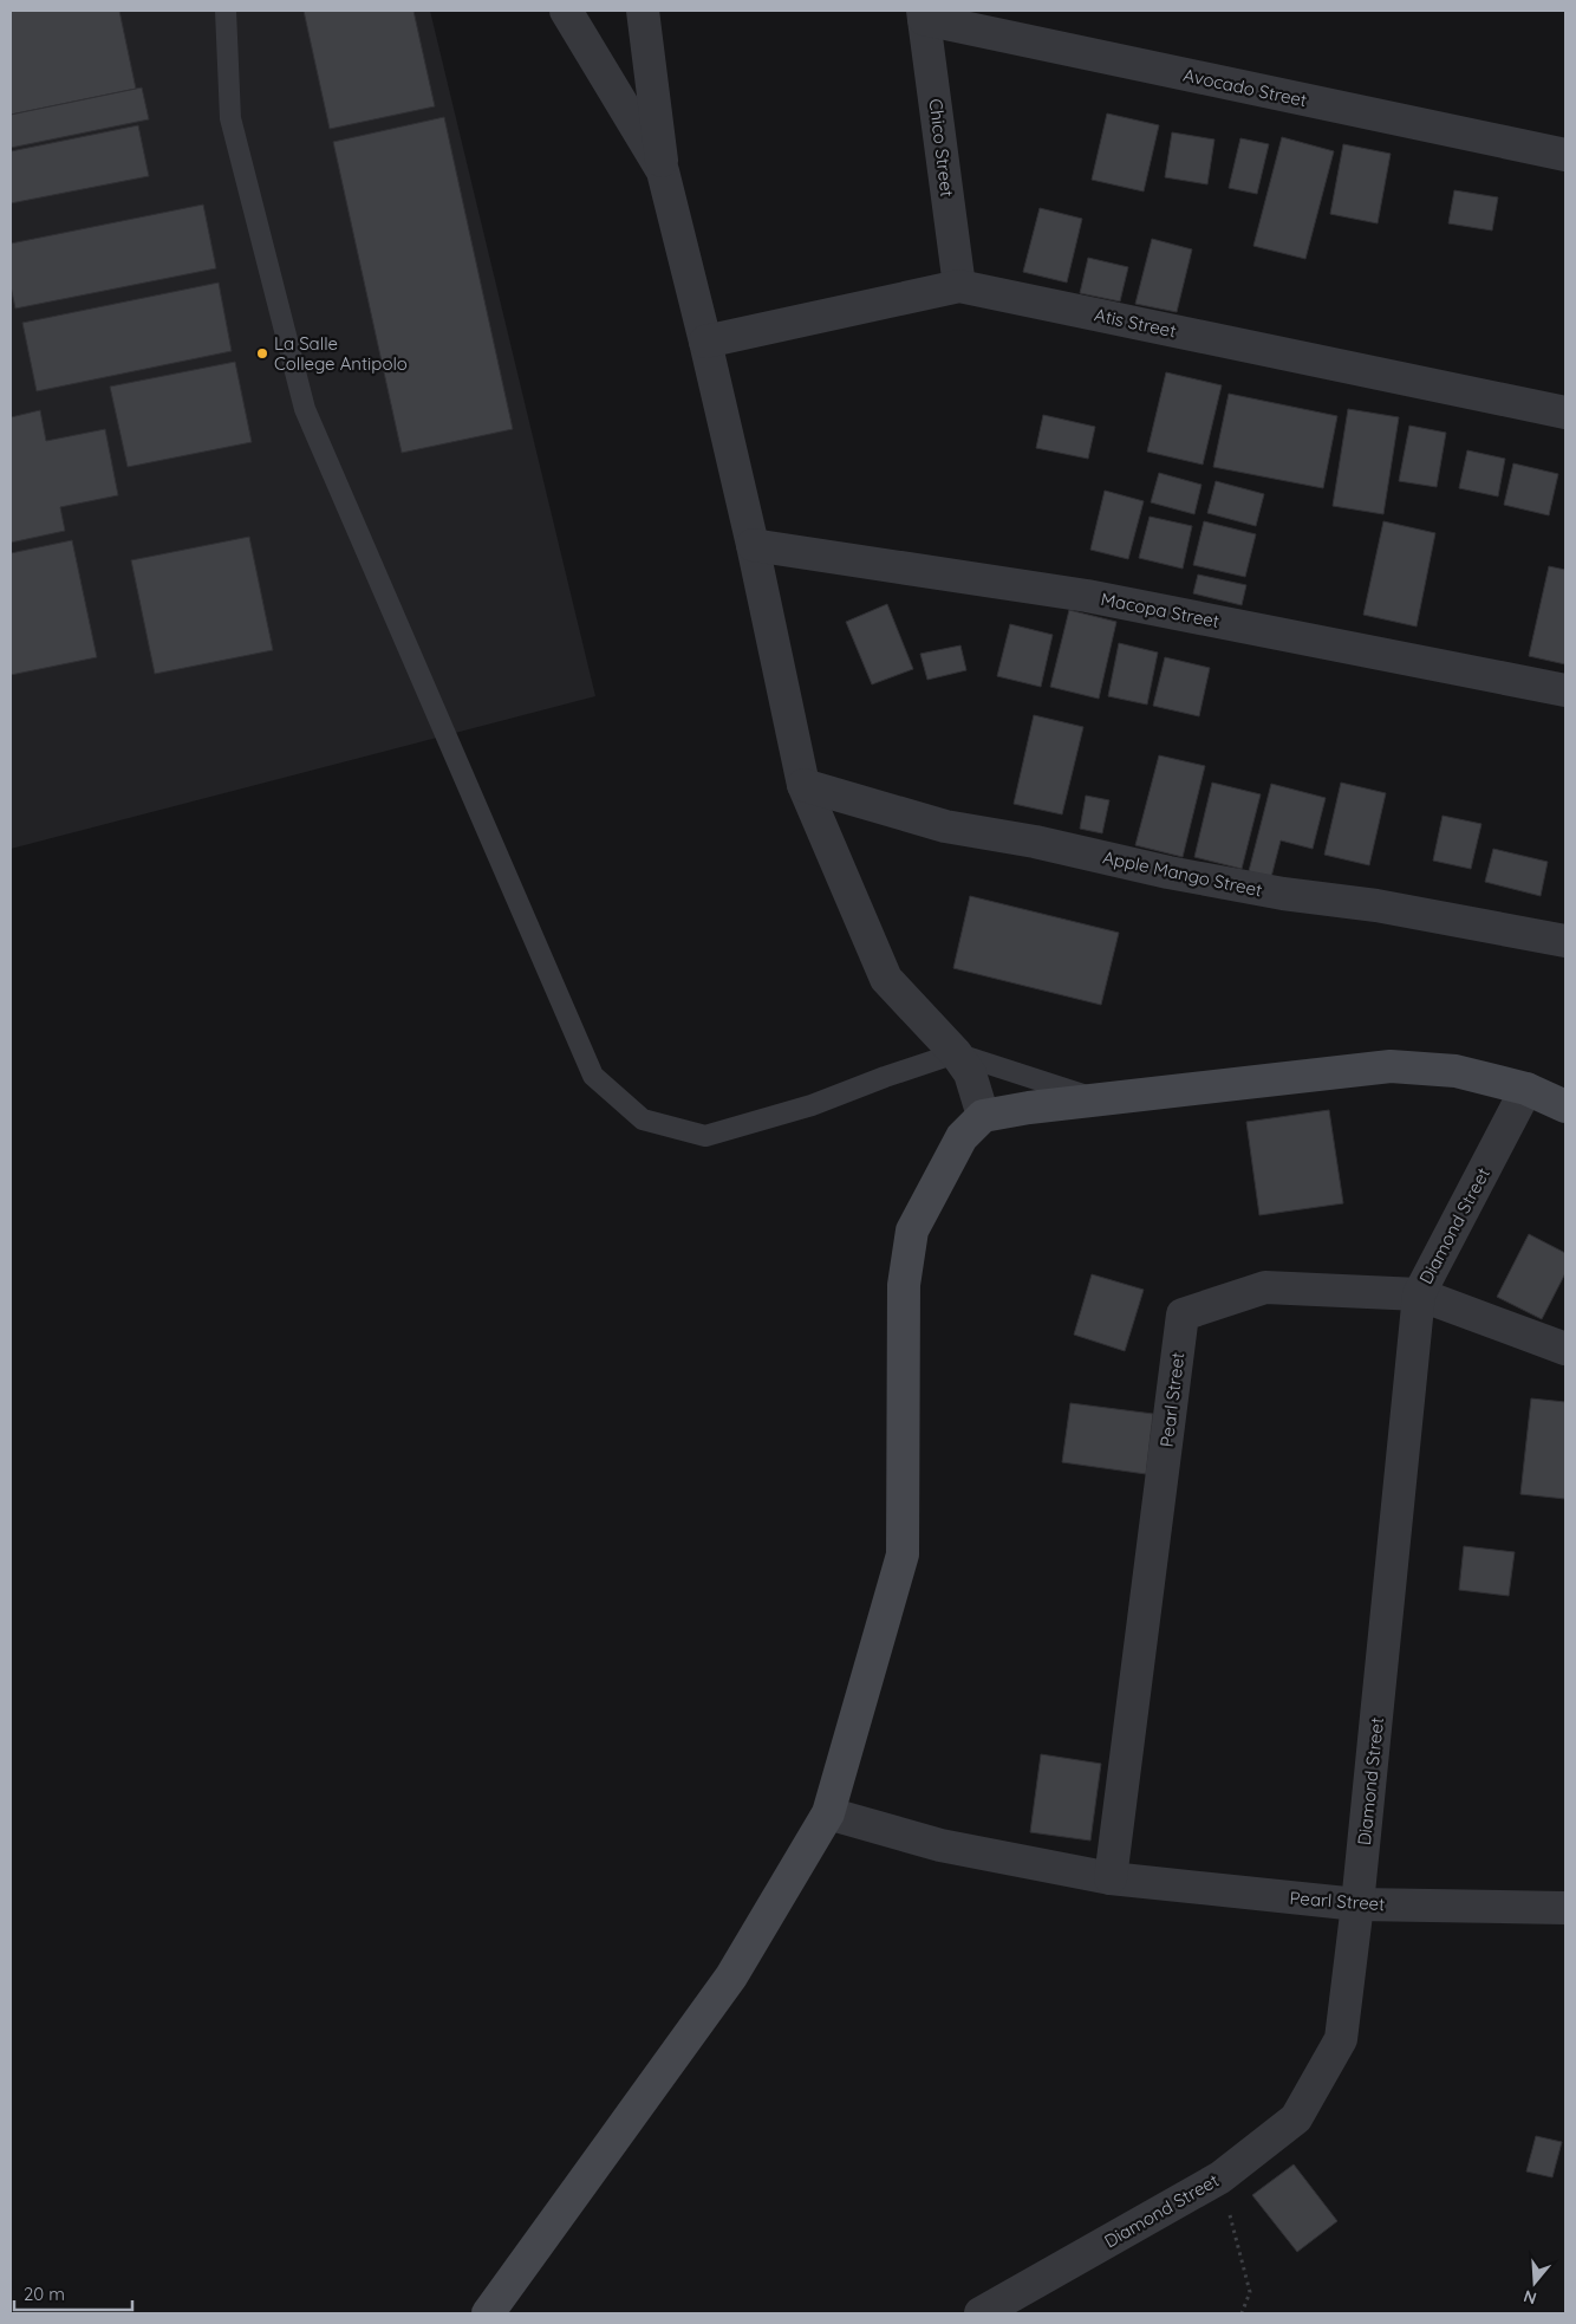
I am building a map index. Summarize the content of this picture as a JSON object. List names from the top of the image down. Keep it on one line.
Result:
{"streets":{"street":["Avocado Street","Chico Street","Atis Street","Macopa Street","Apple Mango Street","Diamond Street","Pearl Street"]},"crossings":[["Avocado Street","Chico Street"],["Chico Street","Atis Street"],["Diamond Street","Pearl Street"]],"places":["La Salle College Antipolo"],"scale_bar":"20 m","north":"bottom"}
